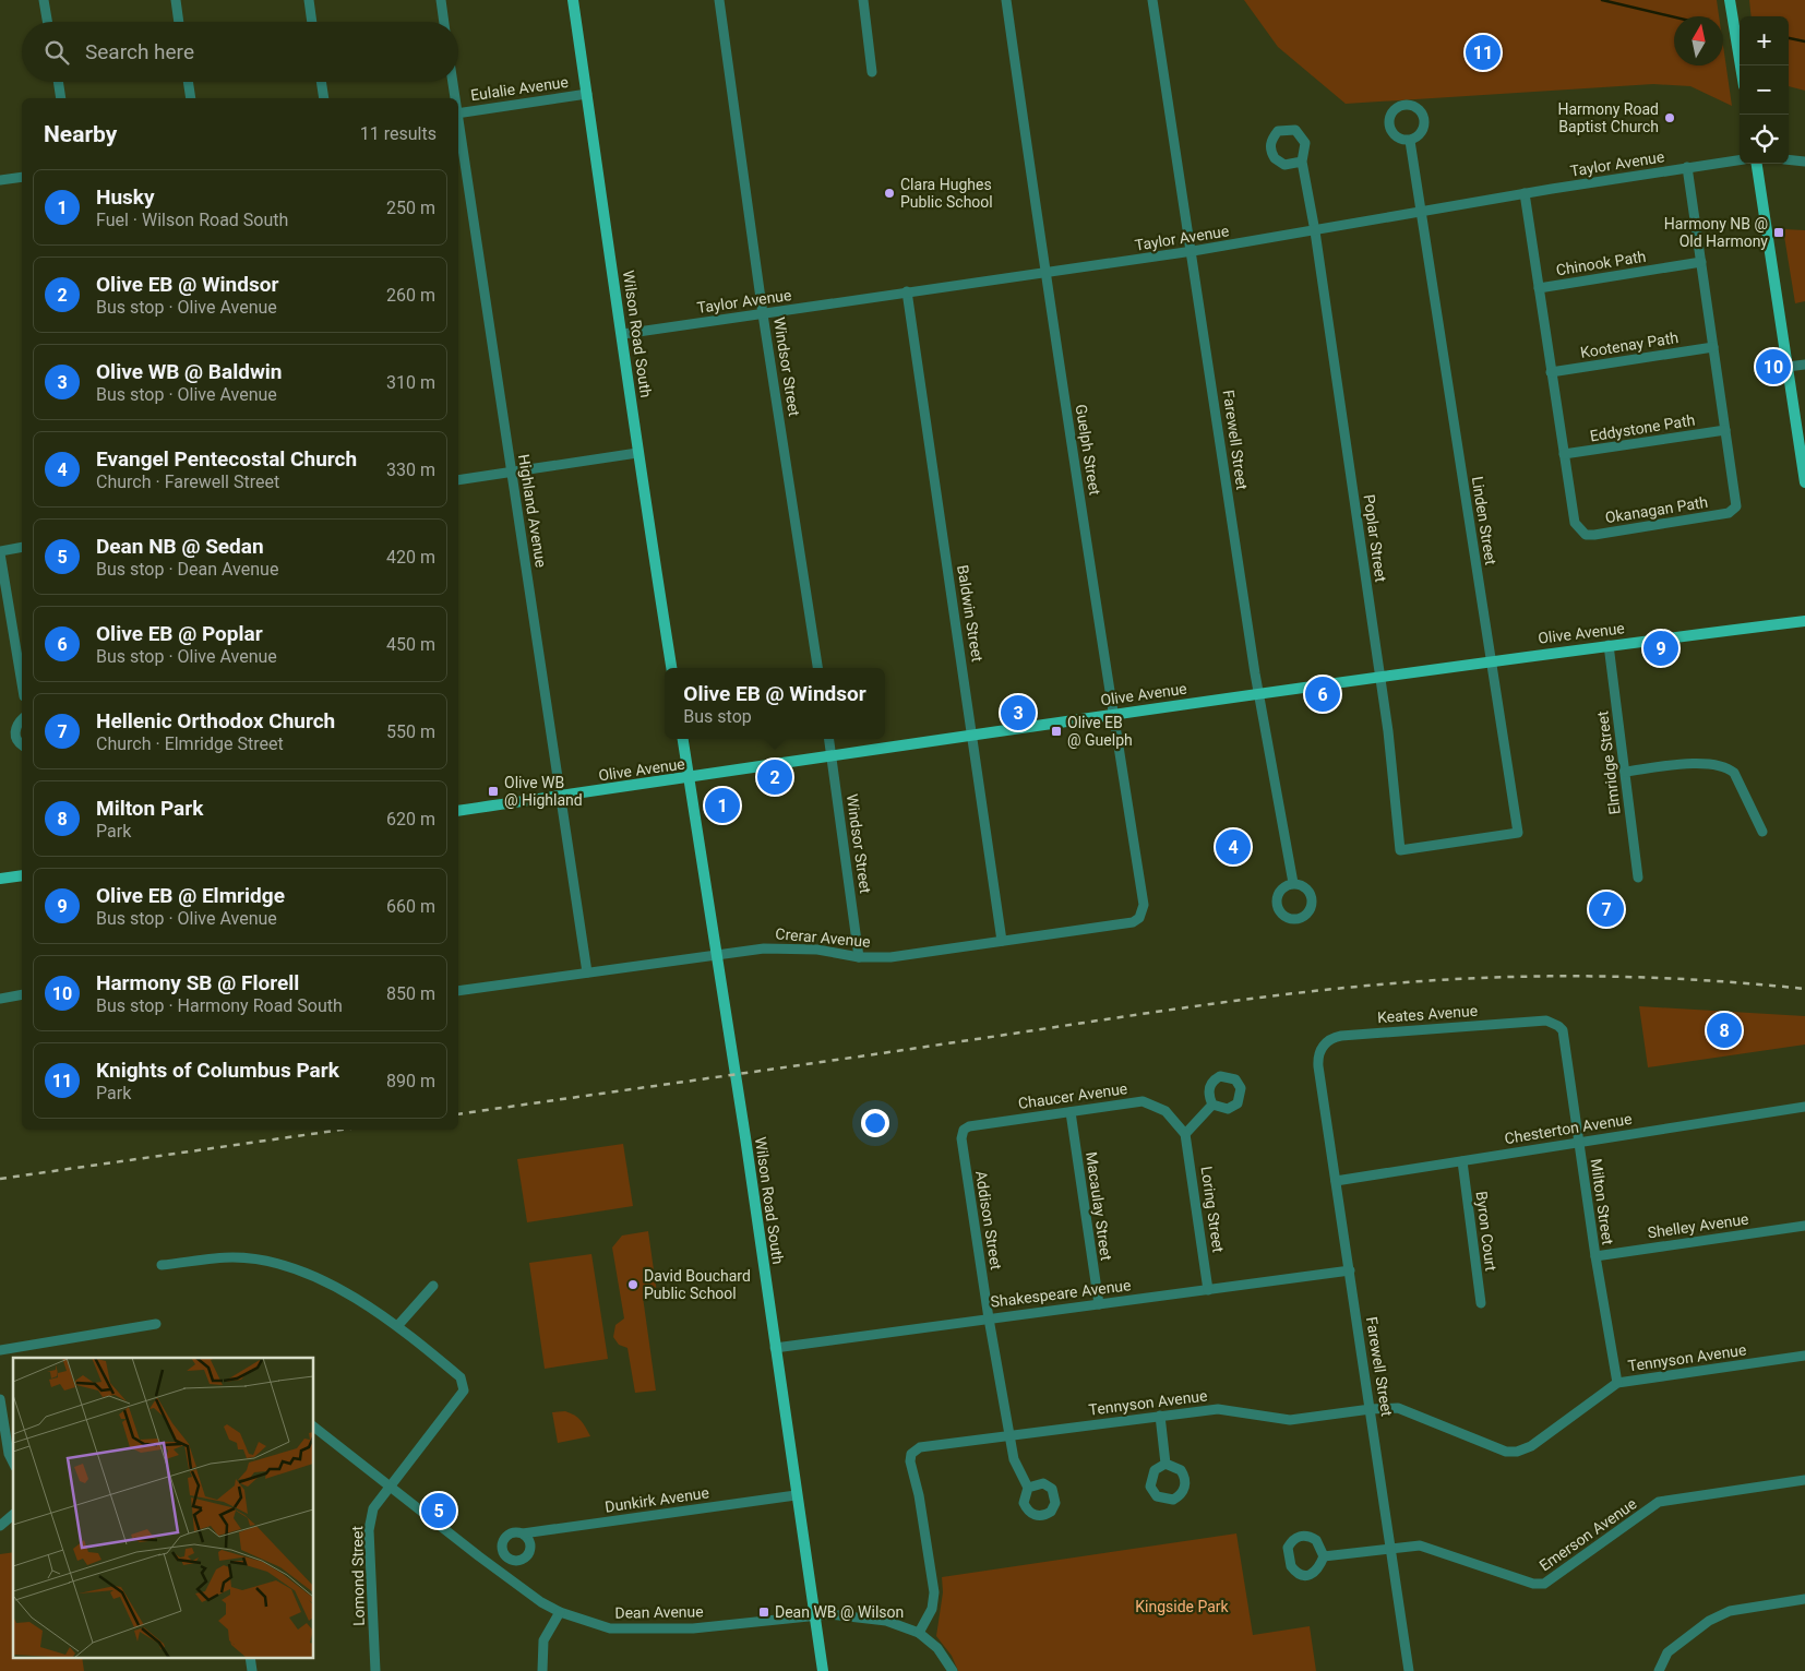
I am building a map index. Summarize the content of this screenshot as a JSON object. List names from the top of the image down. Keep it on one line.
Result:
{"streets":{"main road":["Wilson Road South","Olive Avenue"],"street":["Eulalie Avenue","Taylor Avenue","Chinook Path","Kootenay Path","Windsor Street","Eddystone Path","Farewell Street","Guelph Street","Okanagan Path","Highland Avenue","Linden Street","Poplar Street","Baldwin Street","Elmridge Street","Crerar Avenue","Keates Avenue","Chaucer Avenue","Chesterton Avenue","Milton Street","Macaulay Street","Loring Street","Addison Street","Shelley Avenue","Byron Court","Shakespeare Avenue","Tennyson Avenue","Dunkirk Avenue","Emerson Avenue","Lomond Street","Dean Avenue"]},"crossings":[["Eulalie Avenue","Wilson Road South"],["Taylor Avenue","Wilson Road South"],["Taylor Avenue","Windsor Street"],["Taylor Avenue","Farewell Street"],["Taylor Avenue","Guelph Street"],["Taylor Avenue","Okanagan Path"],["Taylor Avenue","Linden Street"],["Taylor Avenue","Poplar Street"],["Taylor Avenue","Baldwin Street"],["Chinook Path","Okanagan Path"],["Wilson Road South","Olive Avenue"],["Wilson Road South","Crerar Avenue"],["Wilson Road South","Shakespeare Avenue"],["Wilson Road South","Dunkirk Avenue"],["Wilson Road South","Dean Avenue"],["Kootenay Path","Okanagan Path"],["Windsor Street","Olive Avenue"],["Windsor Street","Crerar Avenue"],["Eddystone Path","Okanagan Path"],["Farewell Street","Olive Avenue"],["Farewell Street","Keates Avenue"],["Farewell Street","Chesterton Avenue"],["Farewell Street","Shakespeare Avenue"],["Farewell Street","Tennyson Avenue"],["Farewell Street","Emerson Avenue"],["Guelph Street","Olive Avenue"],["Guelph Street","Crerar Avenue"],["Highland Avenue","Olive Avenue"],["Highland Avenue","Crerar Avenue"],["Linden Street","Poplar Street"],["Linden Street","Olive Avenue"],["Poplar Street","Olive Avenue"],["Baldwin Street","Olive Avenue"],["Baldwin Street","Crerar Avenue"],["Olive Avenue","Elmridge Street"],["Keates Avenue","Milton Street"],["Chaucer Avenue","Macaulay Street"],["Chaucer Avenue","Loring Street"],["Chaucer Avenue","Addison Street"],["Chesterton Avenue","Milton Street"],["Chesterton Avenue","Byron Court"],["Milton Street","Shelley Avenue"],["Milton Street","Tennyson Avenue"],["Macaulay Street","Shakespeare Avenue"],["Loring Street","Shakespeare Avenue"],["Addison Street","Shakespeare Avenue"],["Addison Street","Tennyson Avenue"],["Tennyson Avenue","Dean Avenue"],["Lomond Street","Dean Avenue"]],"parks":["Kingside Park"],"places":{"other":["Harmony Road Baptist Church","Clara Hughes Public School","David Bouchard Public School"],"transit":["Harmony NB @ Old Harmony","Olive EB @ Guelph","Olive WB @ Highland","Dean WB @ Wilson"]},"north":"top","page":{"map_buttons":["+","−"],"search":"Search here","pins":["11","10","9","6","3","2","1","4","7","8","5"],"heading":["Nearby","11 results"],"list":[{"mark":"1","name":"Husky","note":"Fuel · Wilson Road South","value":"250 m"},{"mark":"2","name":"Olive EB @ Windsor","note":"Bus stop · Olive Avenue","value":"260 m"},{"mark":"3","name":"Olive WB @ Baldwin","note":"Bus stop · Olive Avenue","value":"310 m"},{"mark":"4","name":"Evangel Pentecostal Church","note":"Church · Farewell Street","value":"330 m"},{"mark":"5","name":"Dean NB @ Sedan","note":"Bus stop · Dean Avenue","value":"420 m"},{"mark":"6","name":"Olive EB @ Poplar","note":"Bus stop · Olive Avenue","value":"450 m"},{"mark":"7","name":"Hellenic Orthodox Church","note":"Church · Elmridge Street","value":"550 m"},{"mark":"8","name":"Milton Park","note":"Park","value":"620 m"},{"mark":"9","name":"Olive EB @ Elmridge","note":"Bus stop · Olive Avenue","value":"660 m"},{"mark":"10","name":"Harmony SB @ Florell","note":"Bus stop · Harmony Road South","value":"850 m"},{"mark":"11","name":"Knights of Columbus Park","note":"Park","value":"890 m"}],"popup":["Olive EB @ Windsor","Bus stop"]}}
